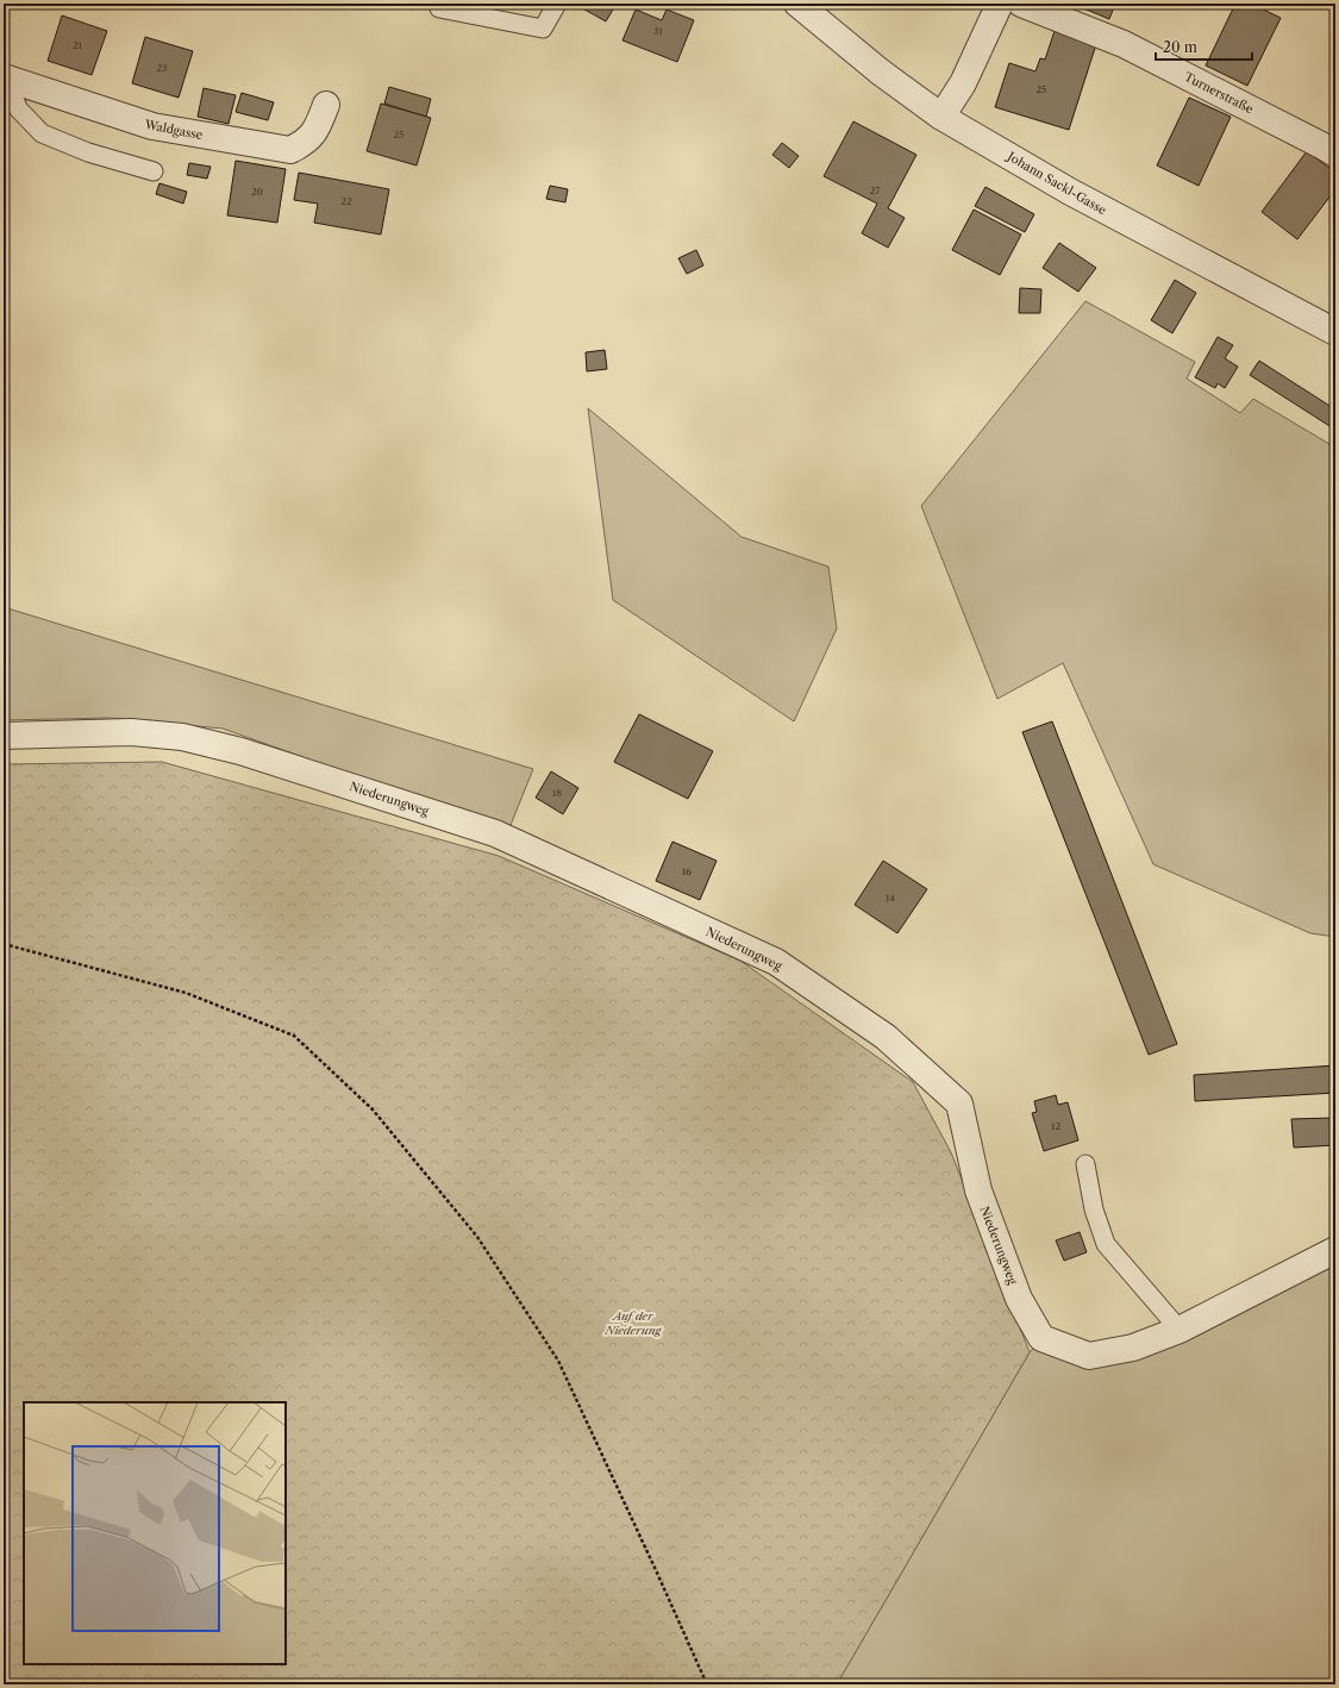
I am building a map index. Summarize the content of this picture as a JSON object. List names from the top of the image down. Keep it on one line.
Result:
{"streets":{"street":["Turnerstraße","Waldgasse","Johann Sackl-Gasse","Niederungweg"]},"parks":["Auf der Niederung"],"house_numbers":["31","21","23","25","25","27","20","22","18","16","14","12"],"scale_bar":"20 m"}
